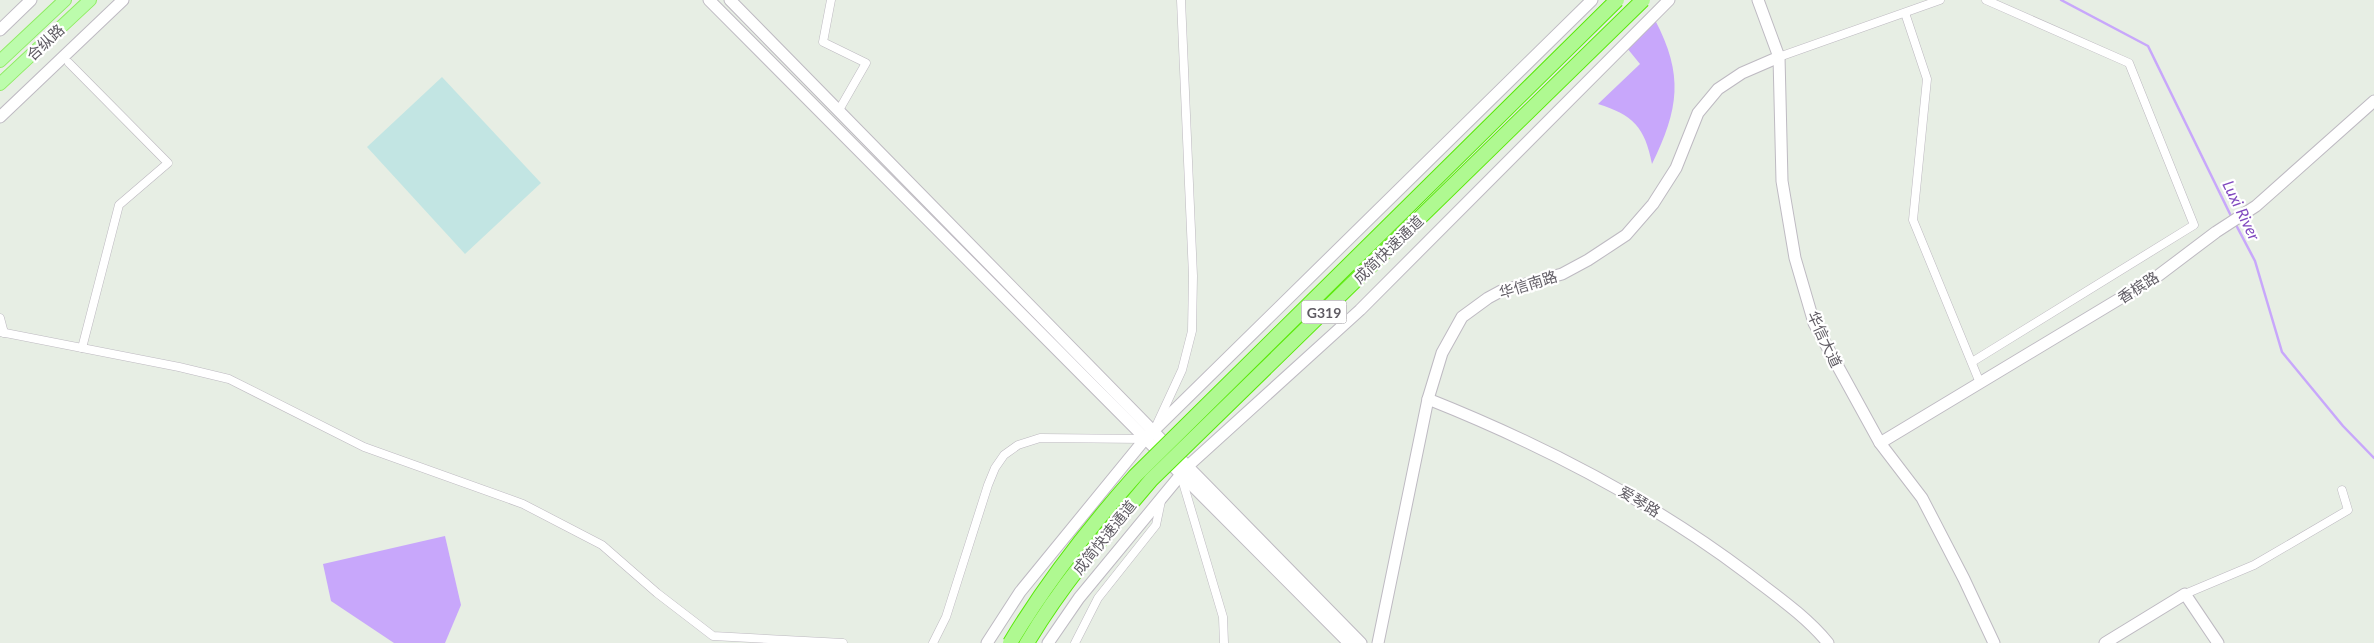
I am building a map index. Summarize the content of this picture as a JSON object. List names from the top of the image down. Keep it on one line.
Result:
{"streets":{"highway":["成简快速通道","G319"],"main road":["合纵路"],"street":["华信南路","香槟路","华信大道","爱琴路"]},"crossings":[["华信南路","华信大道"],["华信南路","爱琴路"],["香槟路","华信大道"]],"water":["Luxi River"]}
